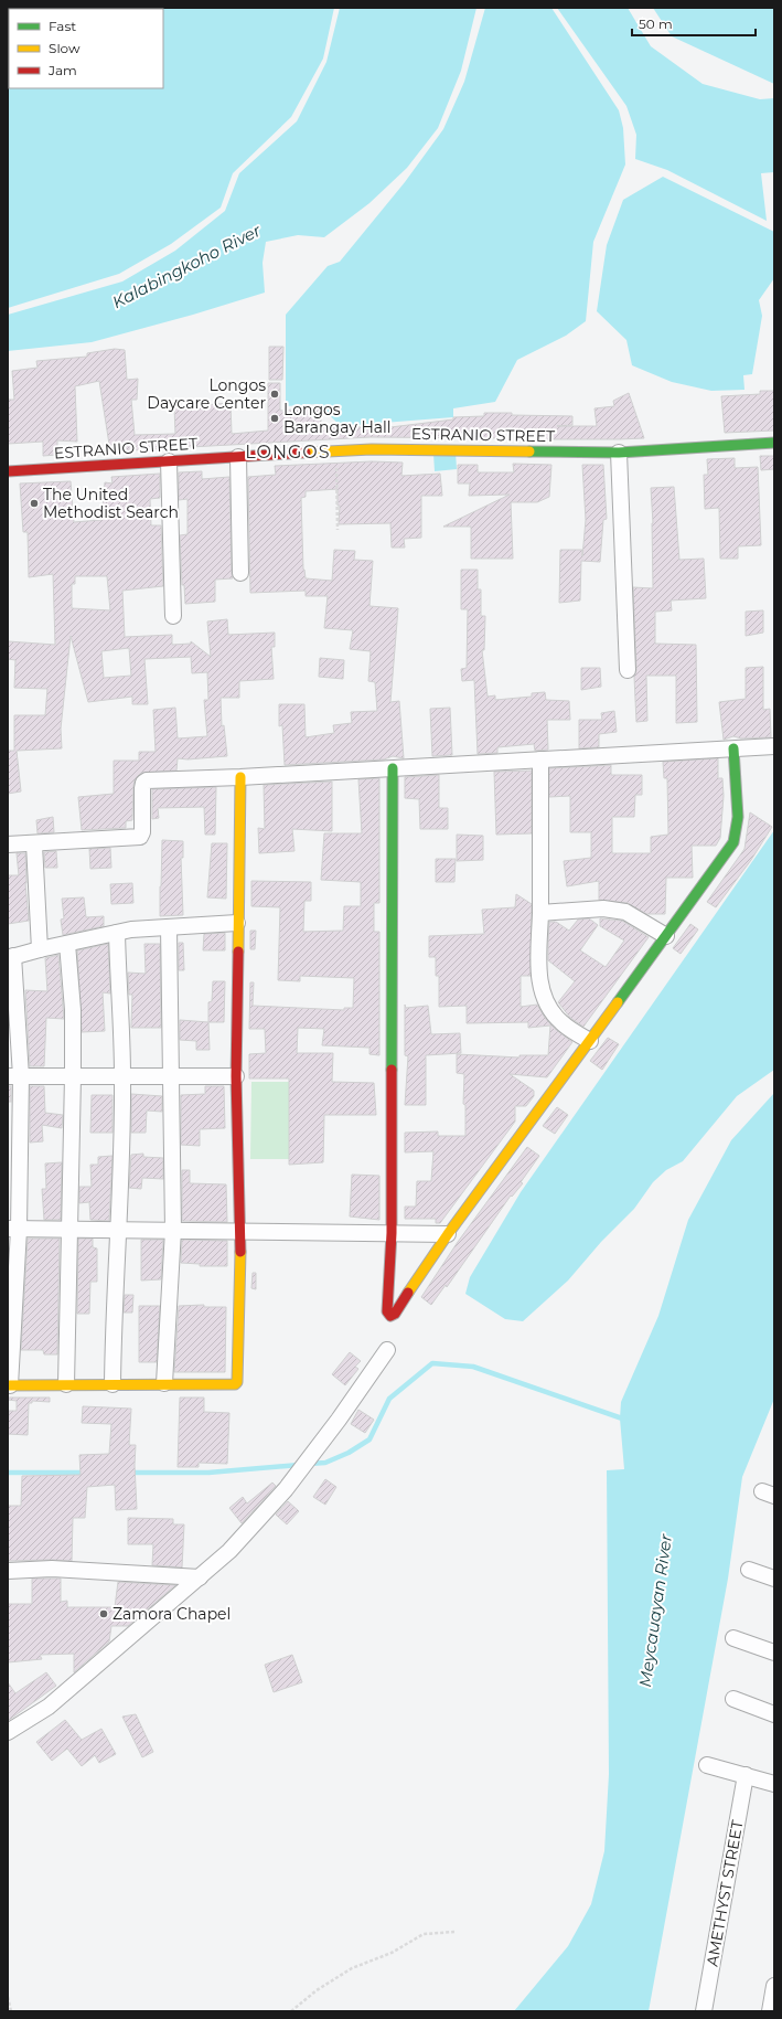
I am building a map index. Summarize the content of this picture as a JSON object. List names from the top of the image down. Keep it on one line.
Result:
{"streets":{"street":["ESTRANIO STREET","AMETHYST STREET"]},"districts":["LONGOS"],"water":["Kalabingkoho River","Meycauayan River"],"places":["Longos Daycare Center","Longos Barangay Hall","The United Methodist Search","Zamora Chapel"],"legend":["Fast","Slow","Jam"],"scale_bar":"50 m"}
